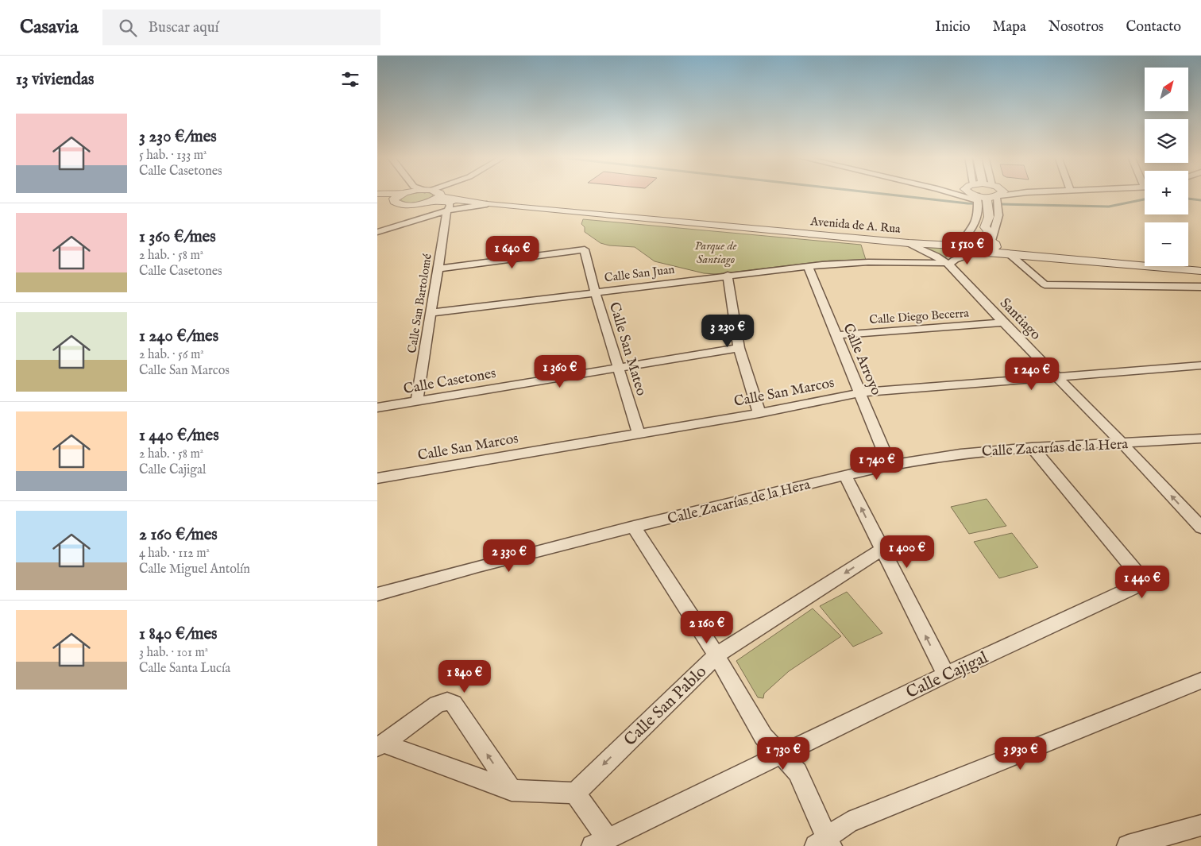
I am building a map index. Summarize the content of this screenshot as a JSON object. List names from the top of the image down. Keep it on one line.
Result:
{"streets":{"street":["Avenida de A. Rua","Calle San Juan","Calle San Bartolomé","Calle Diego Becerra","Santiago","Calle San Mateo","Calle Arroyo","Calle Casetones","Calle San Marcos","Calle Zacarías de la Hera","Calle Cajigal","Calle San Pablo"]},"crossings":[["Avenida de A. Rua","Calle San Bartolomé"],["Avenida de A. Rua","Santiago"],["Calle San Juan","Calle San Bartolomé"],["Calle San Juan","Santiago"],["Calle San Juan","Calle San Mateo"],["Calle San Juan","Calle Arroyo"],["Calle San Bartolomé","Calle Casetones"],["Calle Diego Becerra","Santiago"],["Calle Diego Becerra","Calle Arroyo"],["Santiago","Calle San Marcos"],["Santiago","Calle Zacarías de la Hera"],["Calle San Mateo","Calle Casetones"],["Calle San Mateo","Calle San Marcos"],["Calle Arroyo","Calle San Marcos"],["Calle Arroyo","Calle Zacarías de la Hera"],["Calle Zacarías de la Hera","Calle Cajigal"]],"one_way":["Calle San Pablo"],"parks":["Parque de Santiago"],"north":"top right","page":{"header":"Casavia","search":"Buscar aquí","nav":["Inicio","Mapa","Nosotros","Contacto"],"heading":"13 viviendas","map_buttons":["+","−"],"list":[{"name":"3 230 €/mes","note":"5 hab. · 133 m² · Calle Casetones"},{"name":"1 360 €/mes","note":"2 hab. · 58 m² · Calle Casetones"},{"name":"1 240 €/mes","note":"2 hab. · 56 m² · Calle San Marcos"},{"name":"1 440 €/mes","note":"2 hab. · 58 m² · Calle Cajigal"},{"name":"2 160 €/mes","note":"4 hab. · 112 m² · Calle Miguel Antolín"},{"name":"1 840 €/mes","note":"3 hab. · 101 m² · Calle Santa Lucía"}],"price":["1 510 €","1 640 €","3 230 €","1 360 €","1 240 €","1 740 €","1 400 €","2 330 €","1 440 €","2 160 €","1 840 €","1 730 €","3 930 €"]}}
